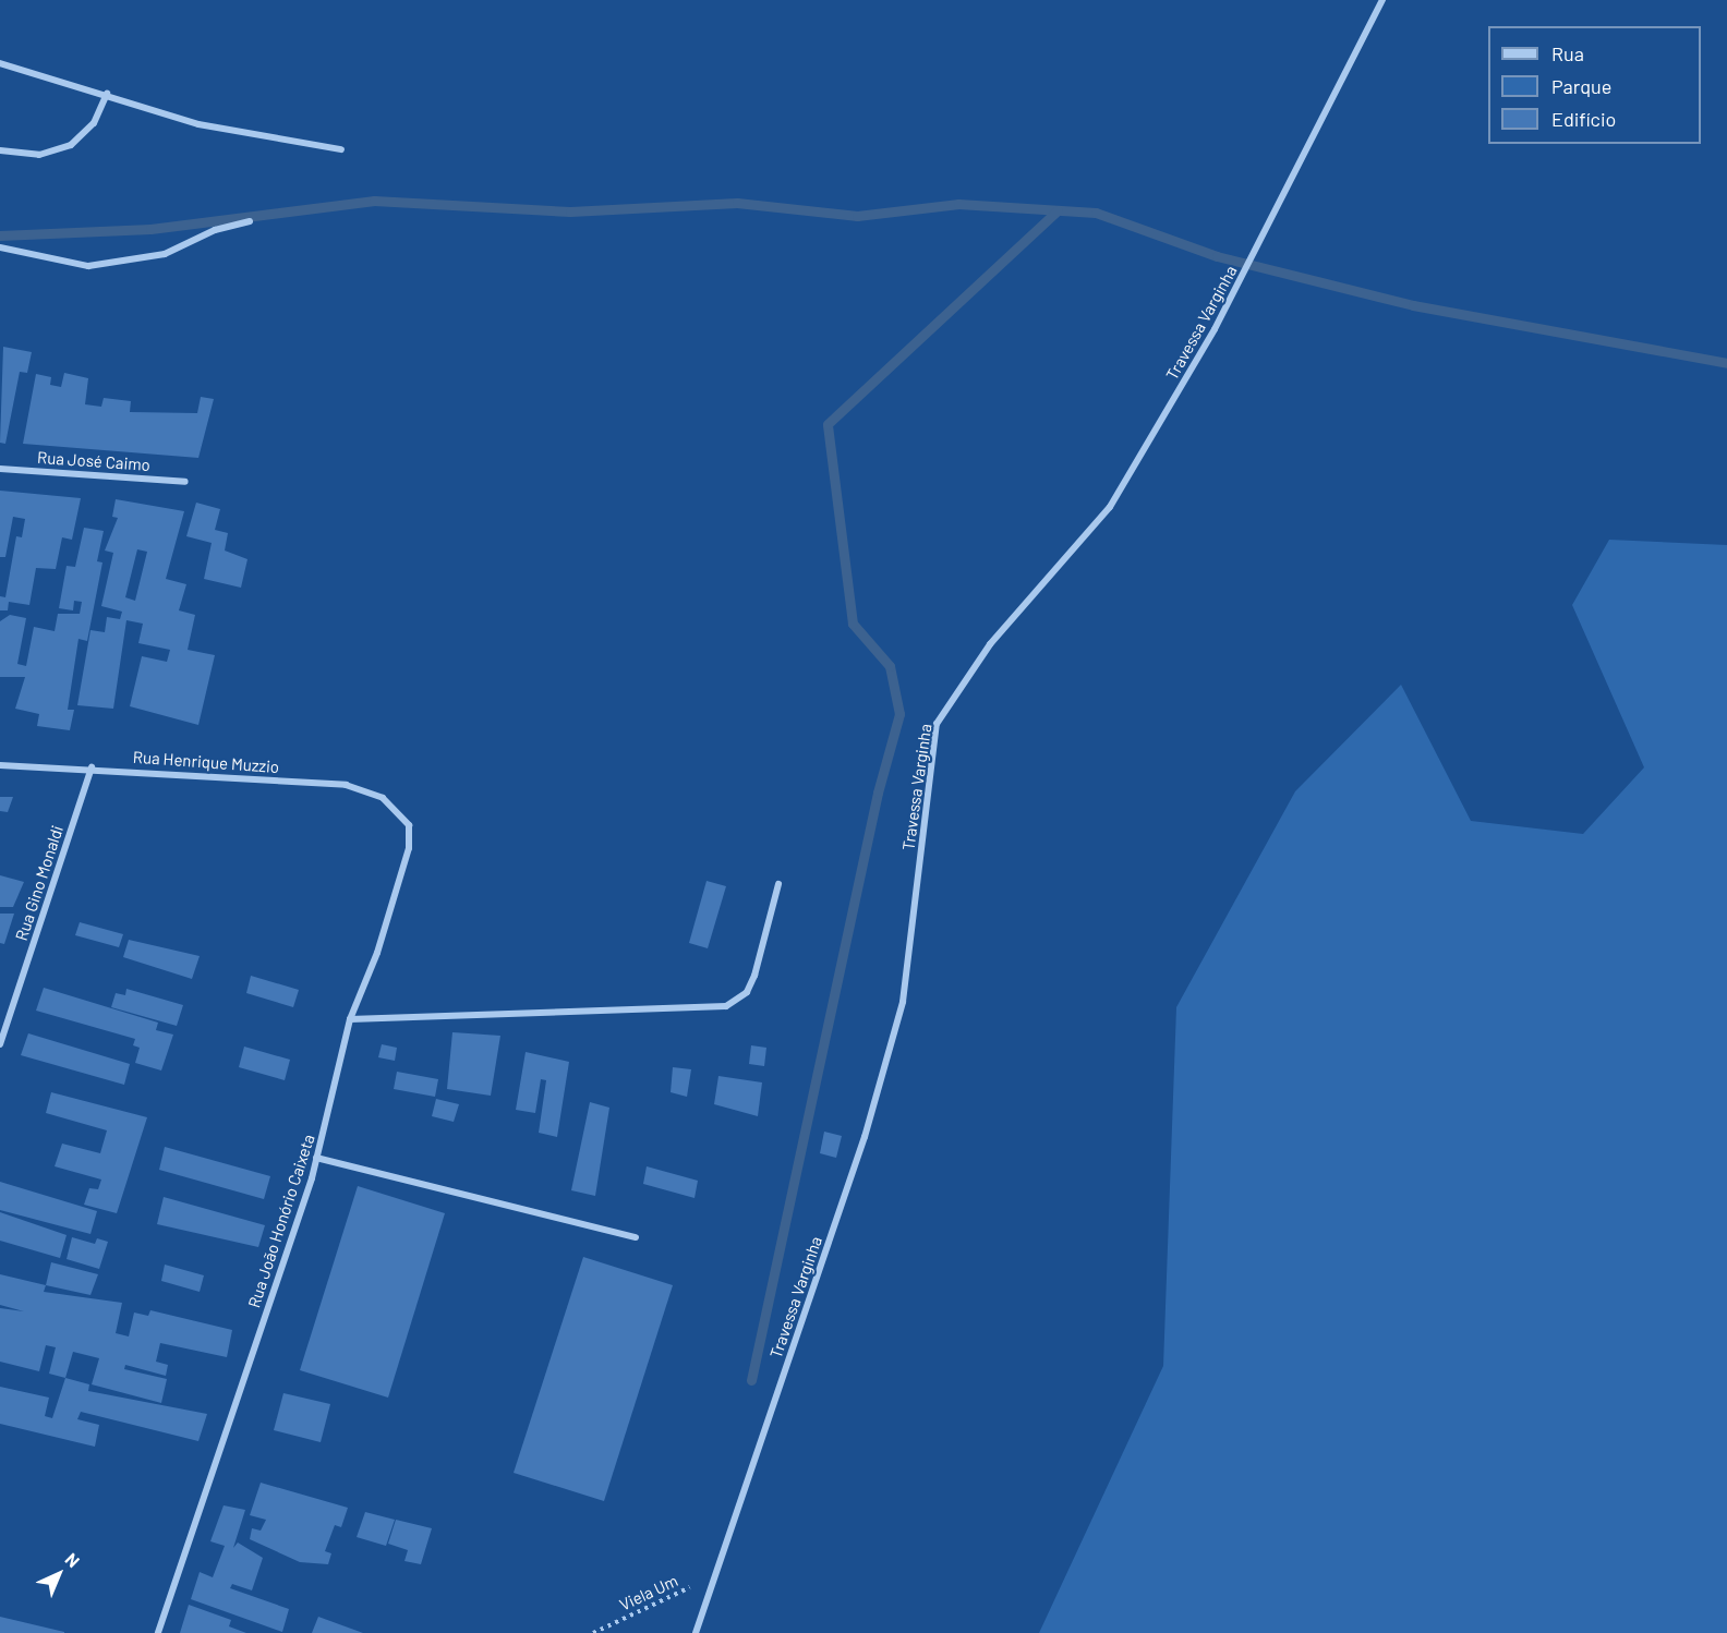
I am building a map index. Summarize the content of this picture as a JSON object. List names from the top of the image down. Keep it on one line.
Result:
{"streets":{"street":["Travessa Varginha","Rua José Caimo","Rua Henrique Muzzio","Rua Gino Monaldi","Rua João Honório Caixeta"],"path":["Viela Um"]},"crossings":[["Travessa Varginha","Viela Um"],["Rua Henrique Muzzio","Rua Gino Monaldi"],["Rua Henrique Muzzio","Rua João Honório Caixeta"]],"legend":["Rua","Parque","Edifício"],"north":"top right"}
